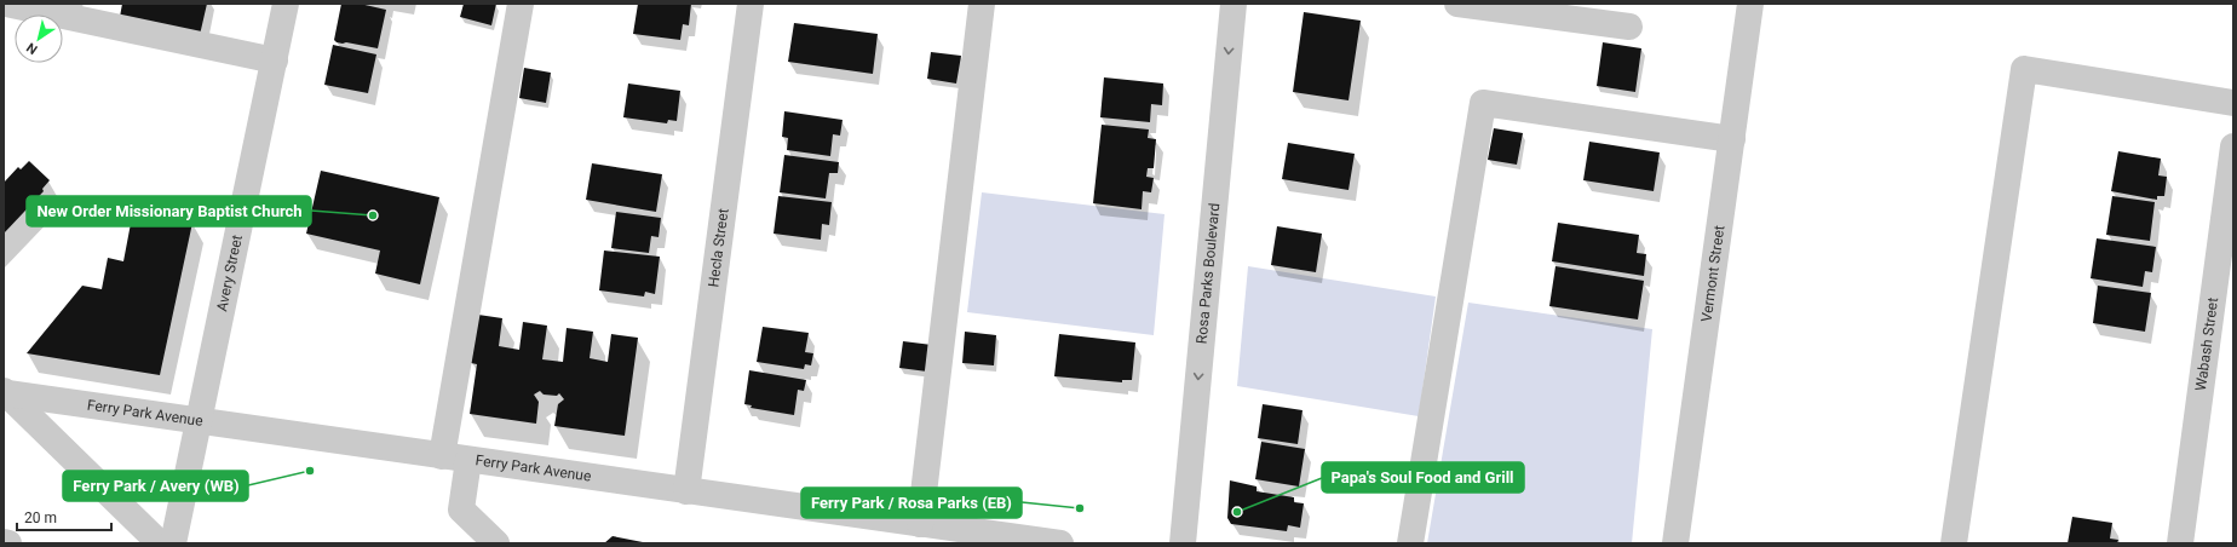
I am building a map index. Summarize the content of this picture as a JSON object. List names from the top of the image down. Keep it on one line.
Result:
{"streets":{"street":["Hecla Street","Avery Street","Rosa Parks Boulevard","Vermont Street","Wabash Street","Ferry Park Avenue"]},"crossings":[["Hecla Street","Ferry Park Avenue"],["Avery Street","Ferry Park Avenue"]],"one_way":["Rosa Parks Boulevard"],"places":["New Order Missionary Baptist Church","Ferry Park / Avery (WB)","Ferry Park / Rosa Parks (EB)","Papa's Soul Food and Grill"],"scale_bar":"20 m","north":"bottom left"}
